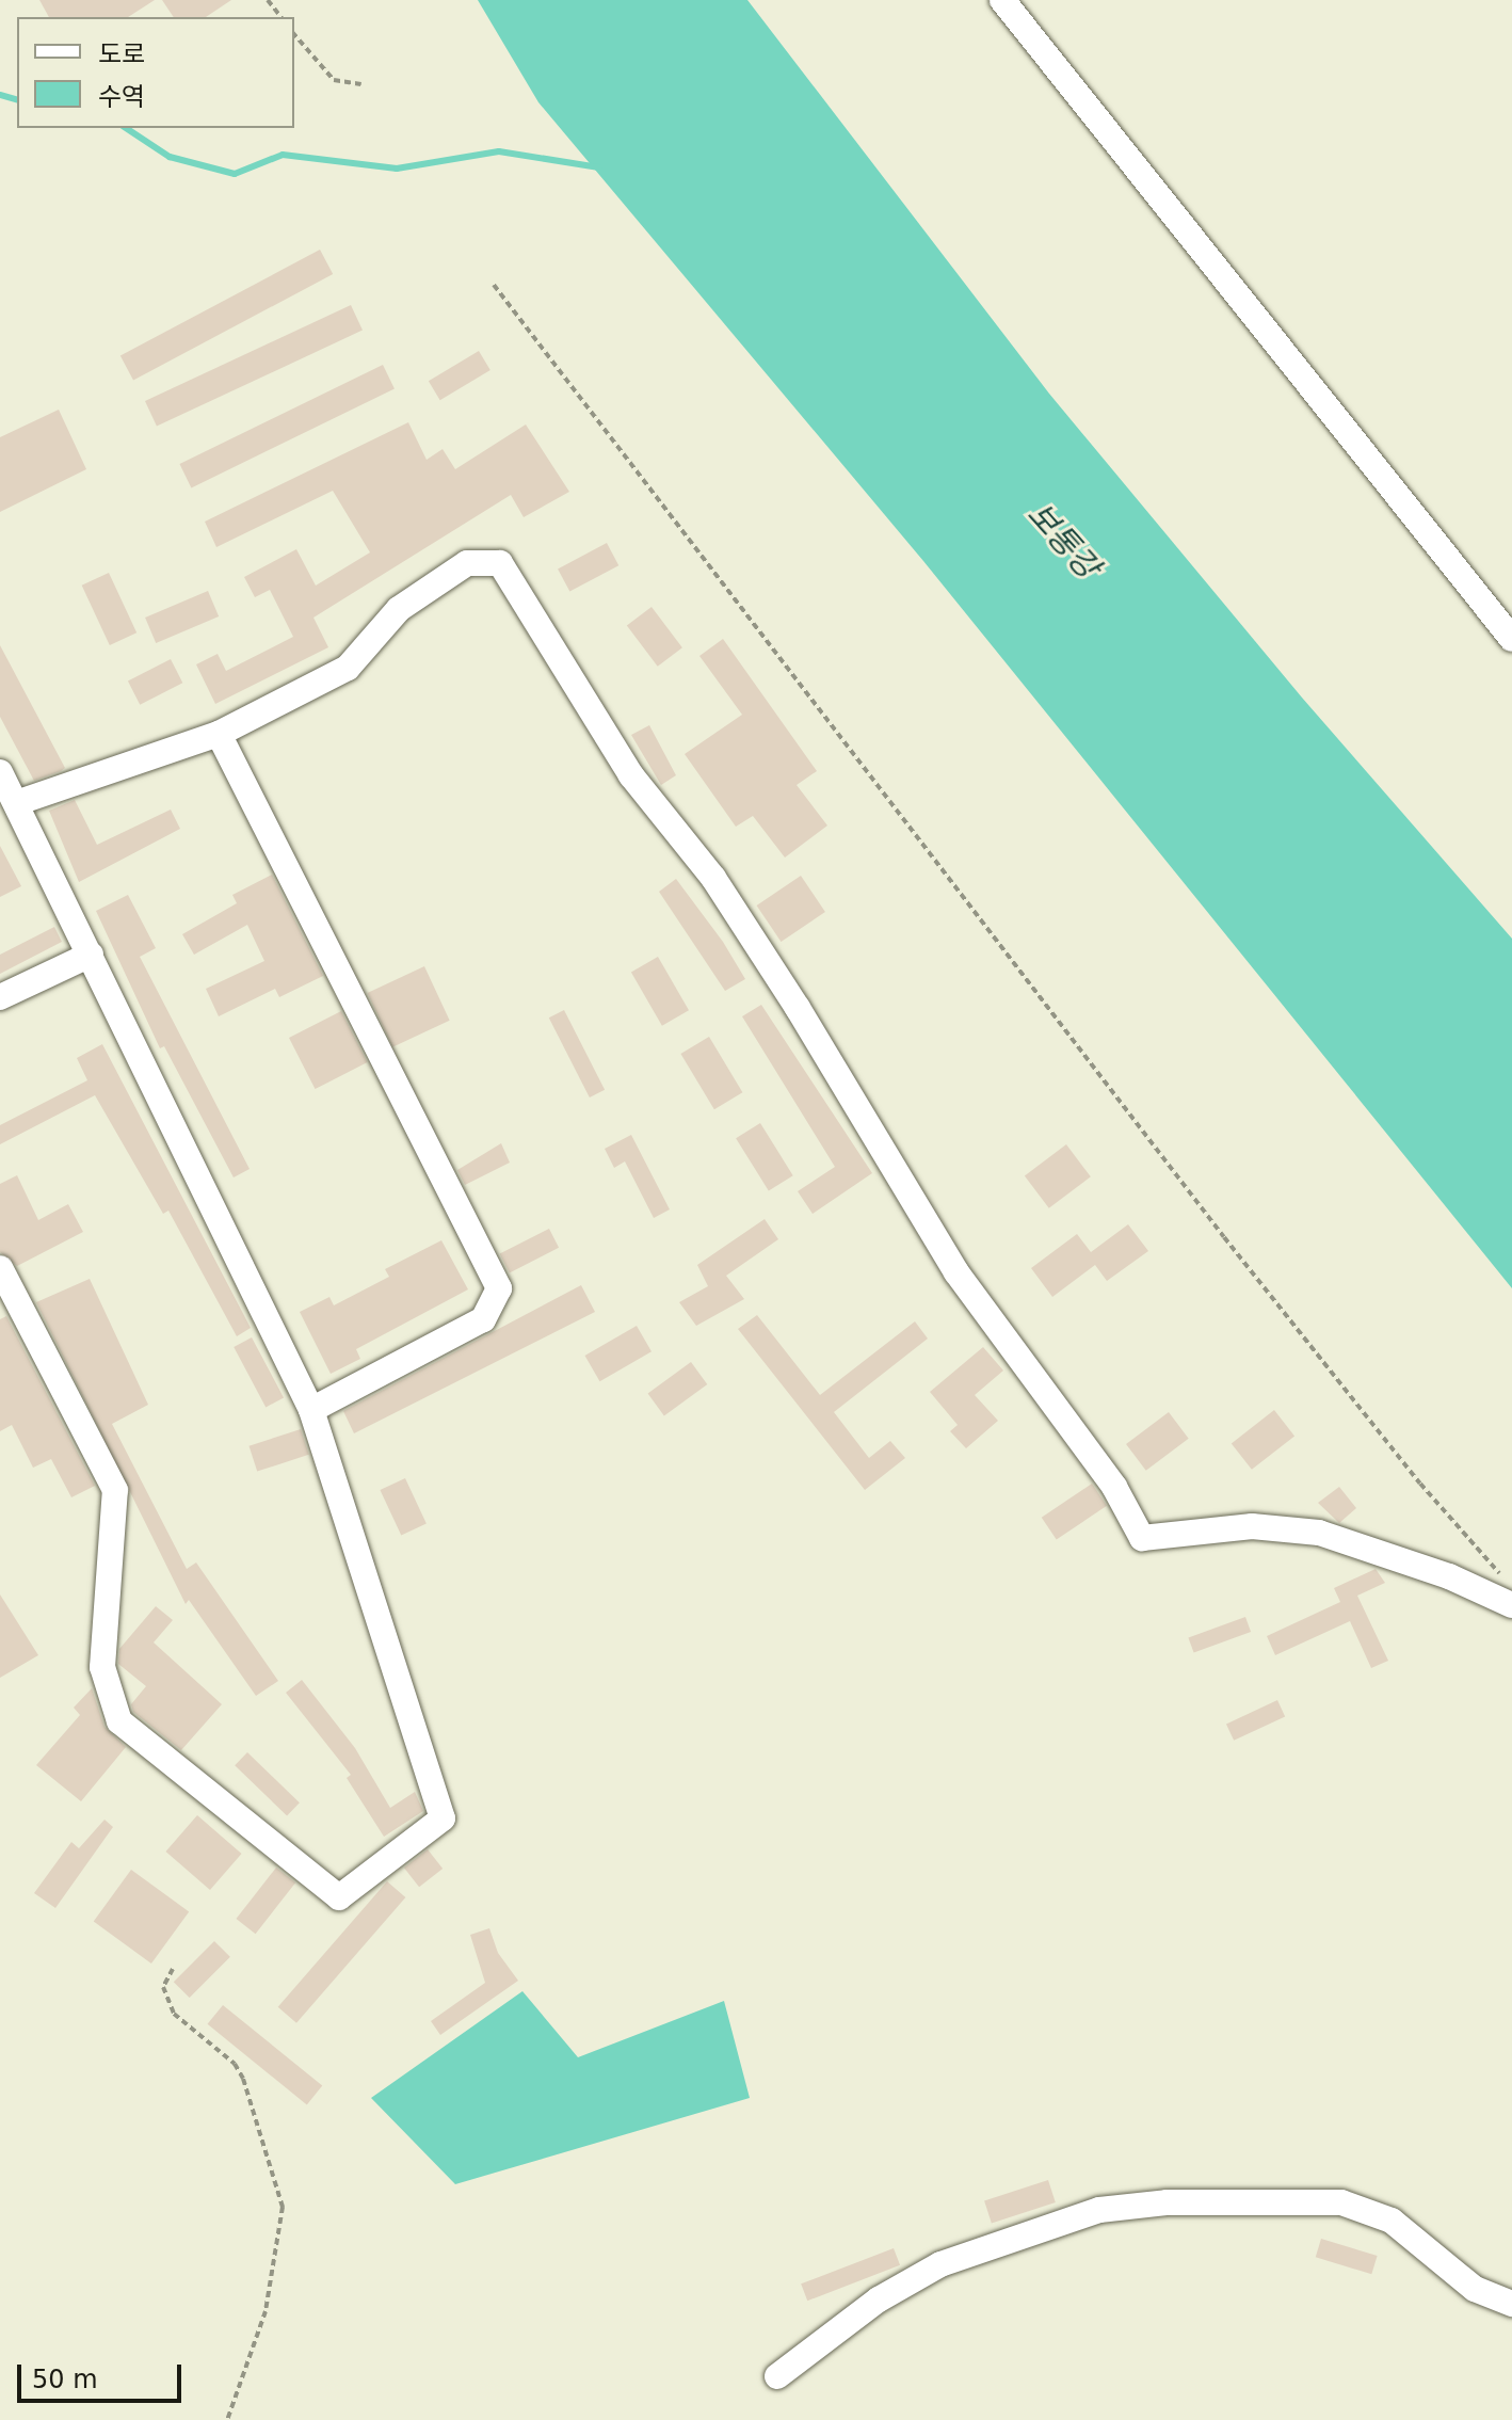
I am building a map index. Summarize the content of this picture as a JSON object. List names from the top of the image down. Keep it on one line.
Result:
{"water":["보통강"],"legend":["도로","수역"],"scale_bar":"50 m"}
